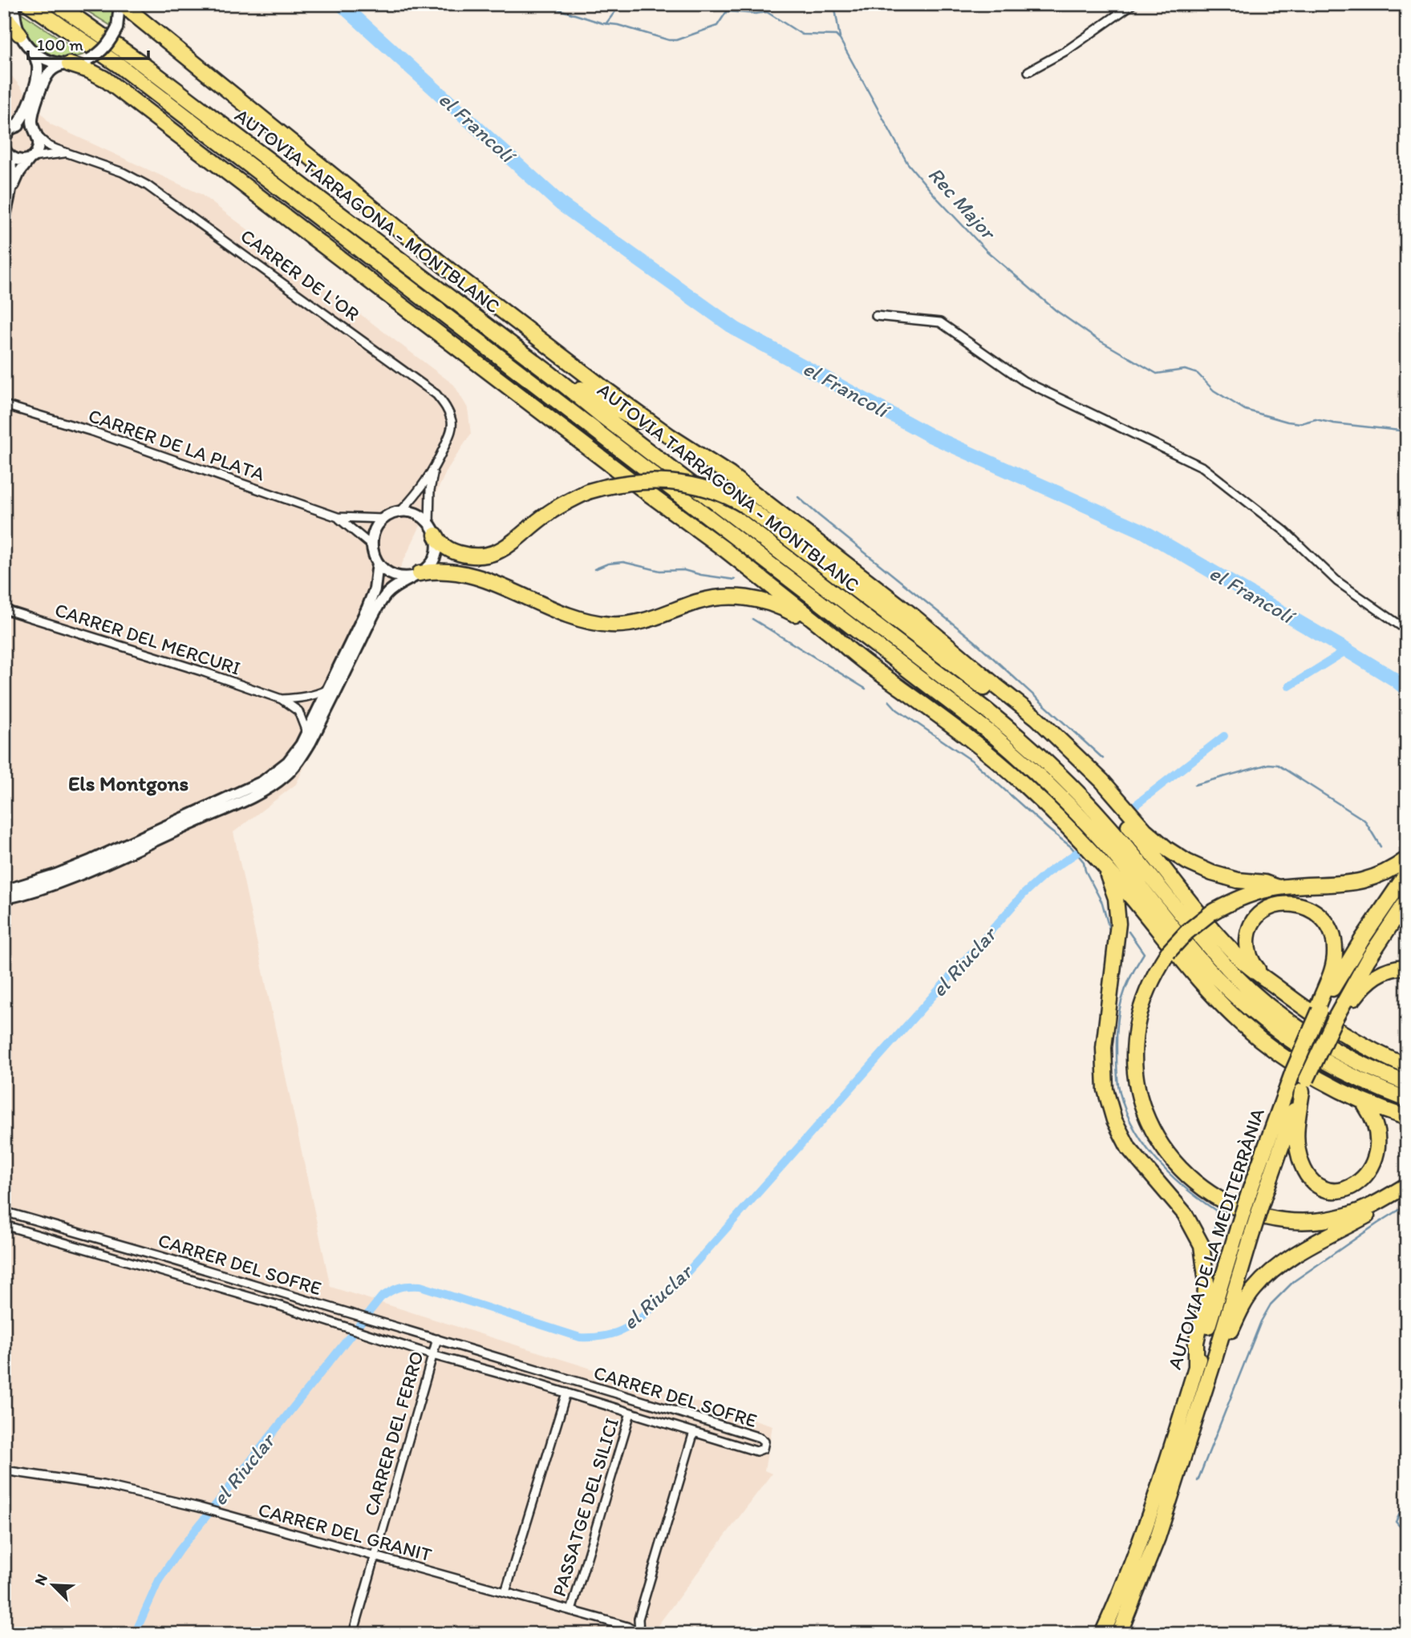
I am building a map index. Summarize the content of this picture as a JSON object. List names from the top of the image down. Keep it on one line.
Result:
{"streets":{"highway":["AUTOVIA TARRAGONA - MONTBLANC","AUTOVIA DE LA MEDITERRÀNIA"],"street":["CARRER DE L'OR","CARRER DE LA PLATA","CARRER DEL MERCURI","CARRER DEL SOFRE","CARRER DEL FERRO","PASSATGE DEL SILICI","CARRER DEL GRANIT"]},"crossings":[["AUTOVIA TARRAGONA - MONTBLANC","AUTOVIA DE LA MEDITERRÀNIA"],["CARRER DE L'OR","CARRER DE LA PLATA"],["CARRER DEL SOFRE","CARRER DEL FERRO"],["CARRER DEL SOFRE","PASSATGE DEL SILICI"],["CARRER DEL FERRO","CARRER DEL GRANIT"],["PASSATGE DEL SILICI","CARRER DEL GRANIT"]],"districts":["Els Montgons"],"water":["el Francolí","Rec Major","el Riuclar"],"scale_bar":"100 m","north":"top left"}
